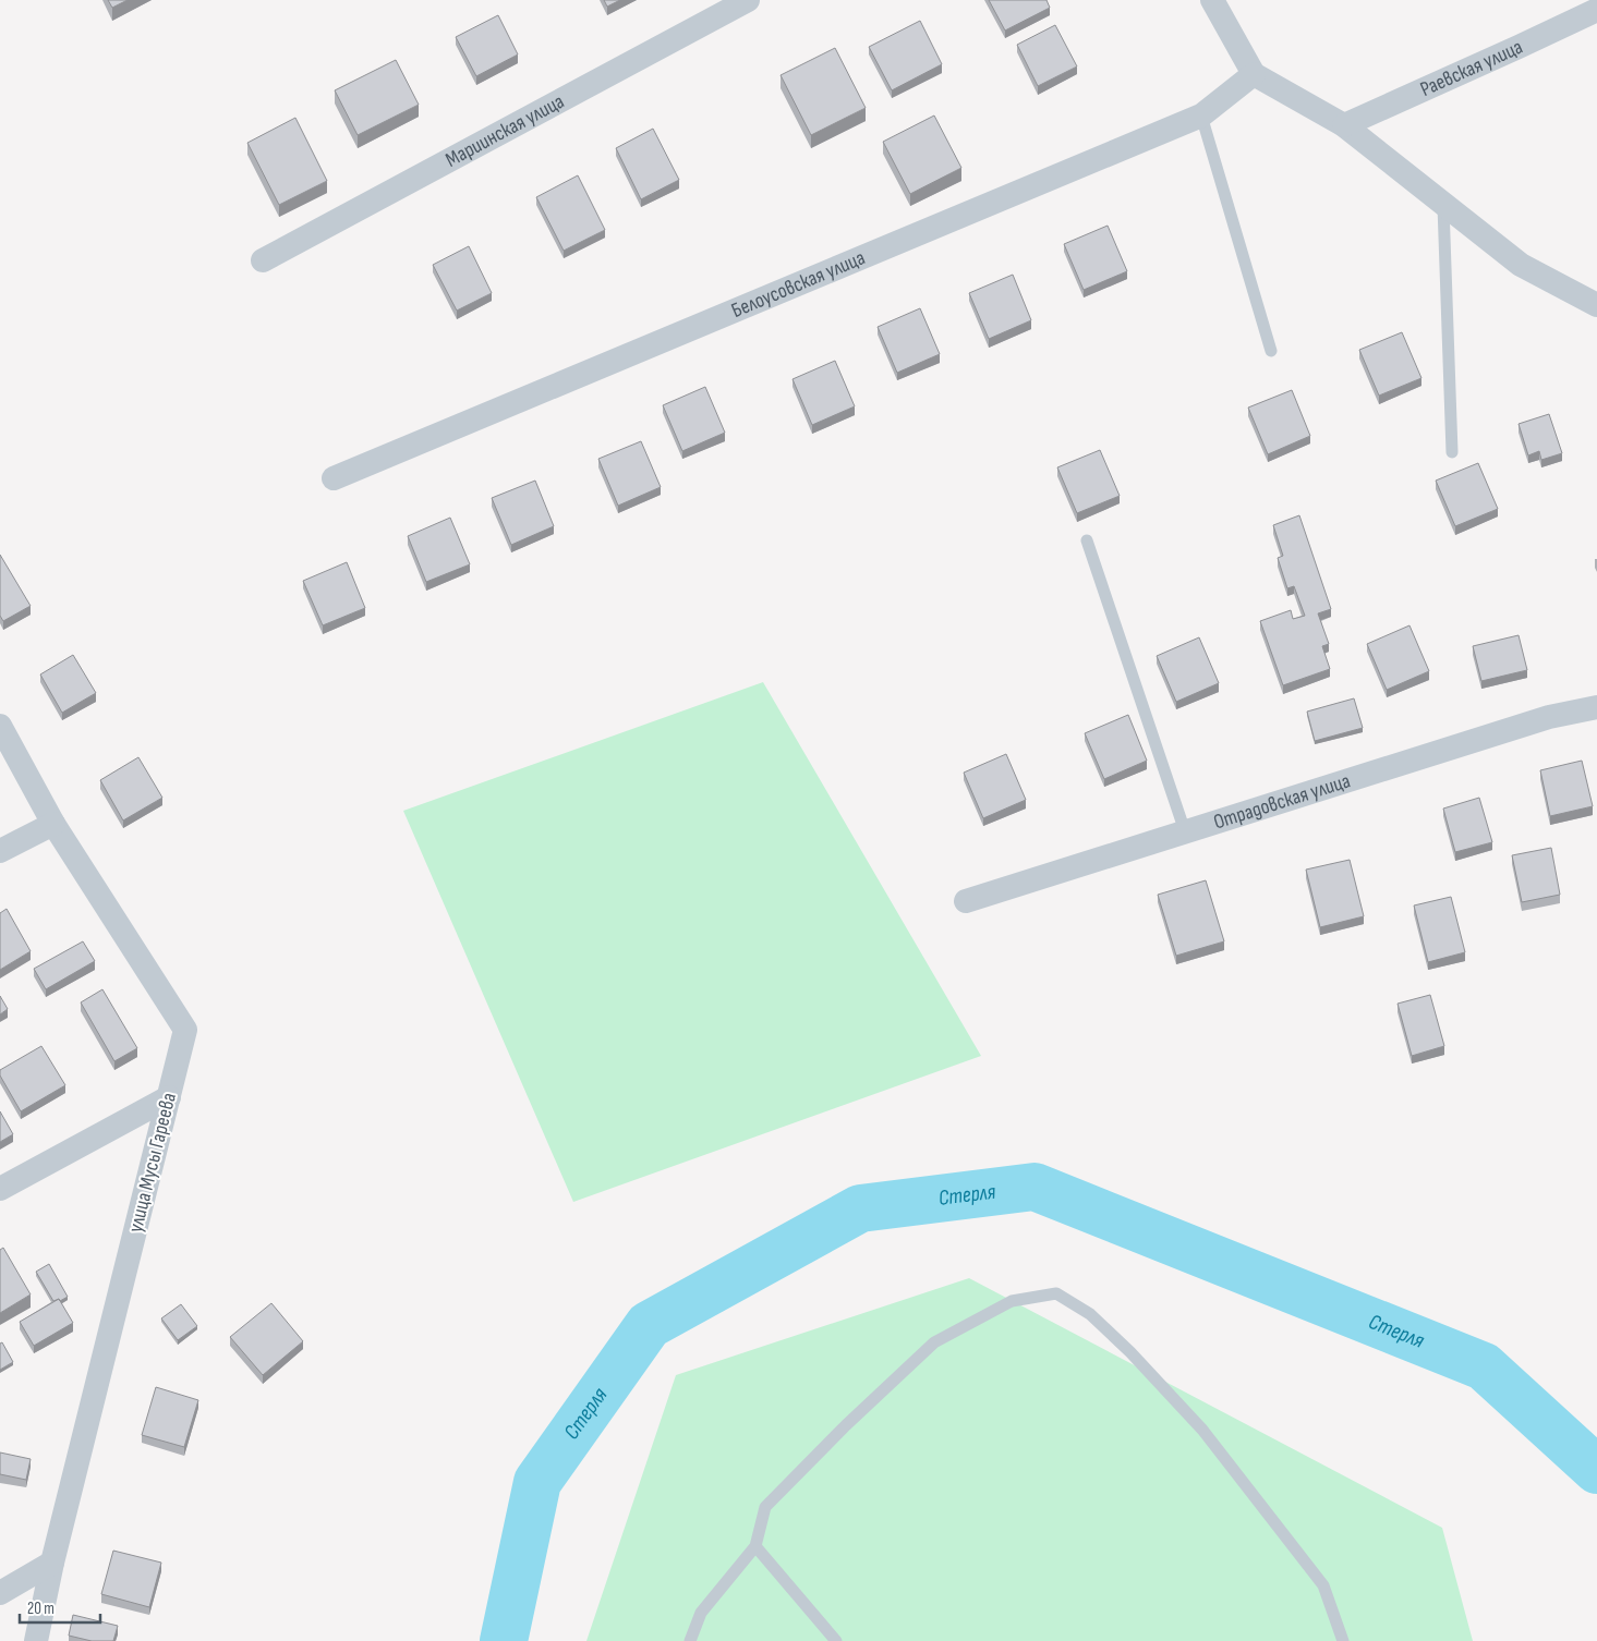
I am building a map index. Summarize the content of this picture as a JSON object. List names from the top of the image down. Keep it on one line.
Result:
{"streets":{"street":["Раевская улица","Мариинская улица","Белоусовская улица","Отрадовская улица","улица Мусы Гареева"]},"water":["Стерля"],"scale_bar":"20 m"}
